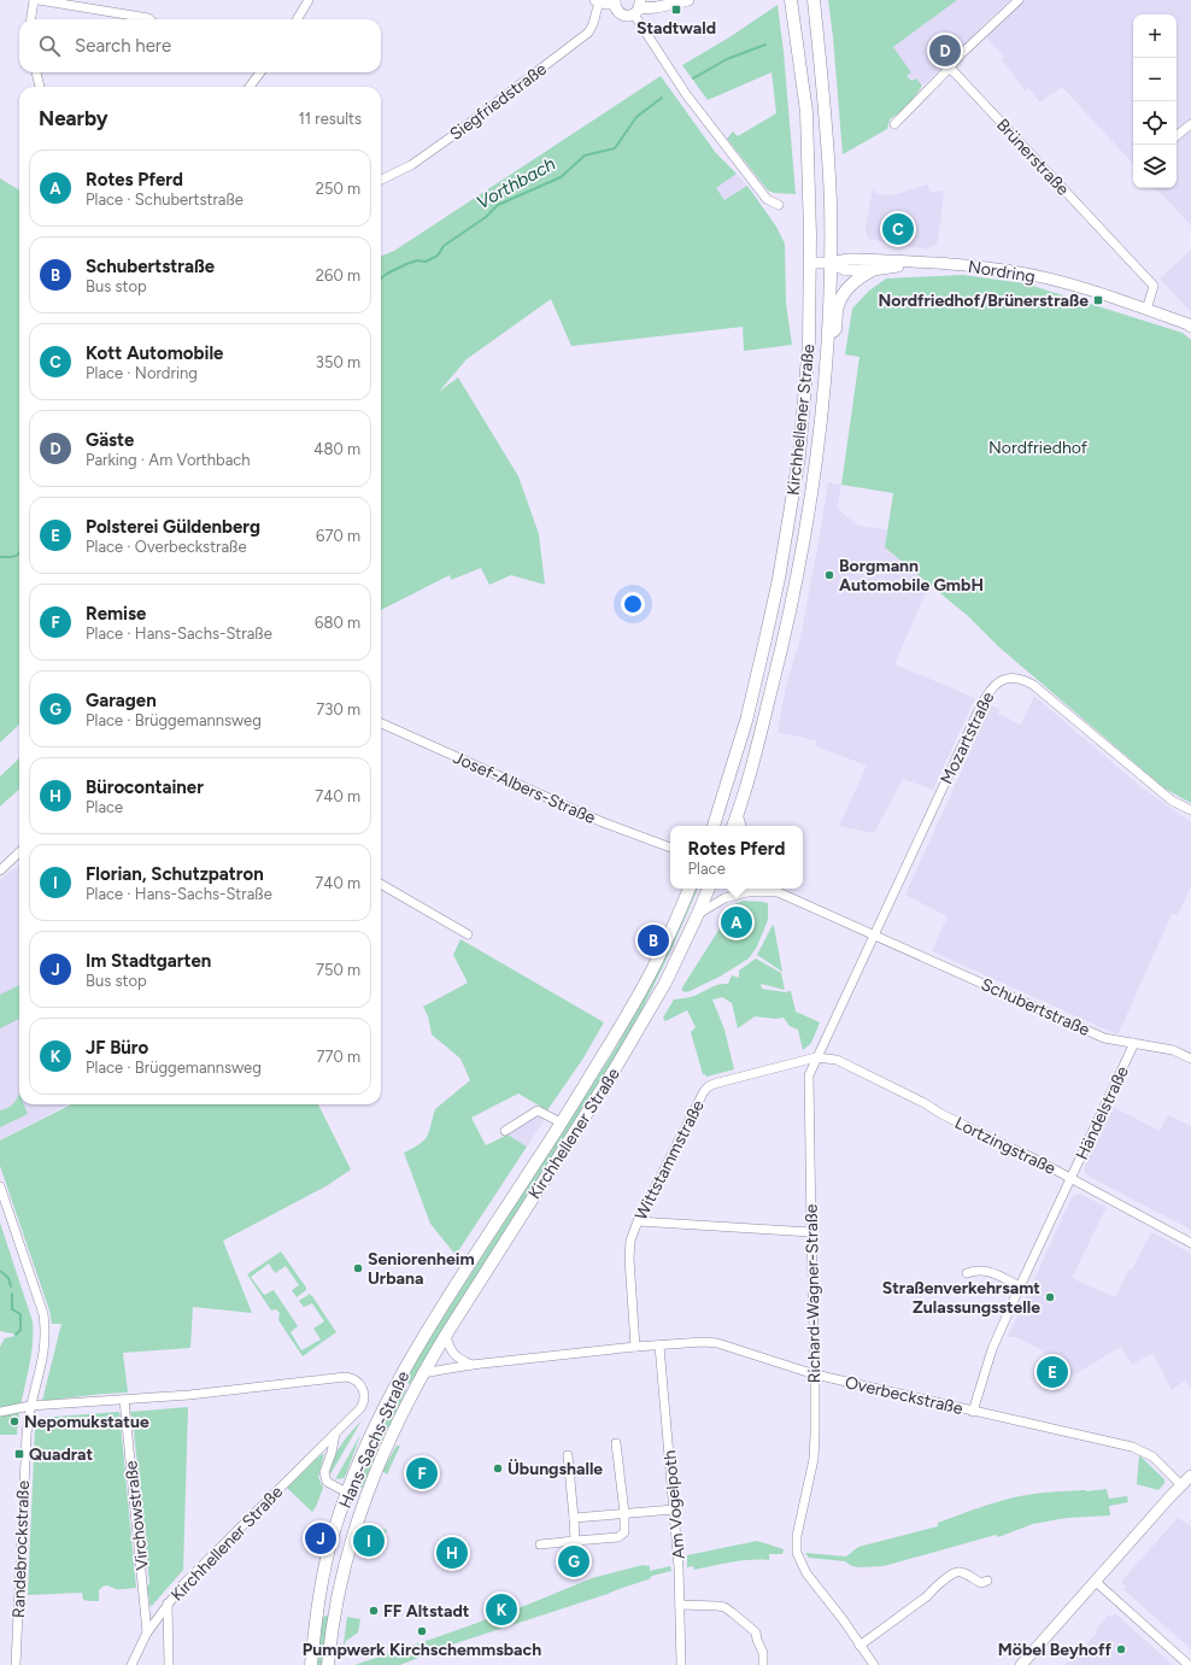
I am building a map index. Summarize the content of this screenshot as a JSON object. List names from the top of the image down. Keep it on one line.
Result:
{"streets":{"main road":["Kirchhellener Straße","Hans-Sachs-Straße"],"street":["Siegfriedstraße","Brünerstraße","Nordring","Mozartstraße","Josef-Albers-Straße","Schubertstraße","Händelstraße","Lortzingstraße","Wittstammstraße","Richard-Wagner-Straße","Overbeckstraße","Am Vogelpoth","Virchowstraße","Randebrockstraße"]},"crossings":[["Brünerstraße","Nordring"],["Nordring","Kirchhellener Straße"],["Kirchhellener Straße","Schubertstraße"],["Kirchhellener Straße","Overbeckstraße"],["Kirchhellener Straße","Hans-Sachs-Straße"],["Kirchhellener Straße","Virchowstraße"],["Mozartstraße","Schubertstraße"],["Mozartstraße","Richard-Wagner-Straße"],["Schubertstraße","Händelstraße"],["Schubertstraße","Richard-Wagner-Straße"],["Händelstraße","Lortzingstraße"],["Händelstraße","Overbeckstraße"],["Lortzingstraße","Wittstammstraße"],["Lortzingstraße","Richard-Wagner-Straße"],["Wittstammstraße","Richard-Wagner-Straße"],["Wittstammstraße","Overbeckstraße"],["Richard-Wagner-Straße","Overbeckstraße"],["Overbeckstraße","Hans-Sachs-Straße"],["Overbeckstraße","Am Vogelpoth"]],"water":["Vorthbach"],"parks":["Nordfriedhof"],"places":{"transit":["Stadtwald","Nordfriedhof/Brünerstraße","Quadrat"],"other":["Borgmann Automobile GmbH","Seniorenheim Urbana","Straßenverkehrsamt Zulassungsstelle","Nepomukstatue","Übungshalle","FF Altstadt","Pumpwerk Kirchschemmsbach","Möbel Beyhoff"]},"page":{"map_buttons":["+","−"],"search":"Search here","pins":["D","C","A","B","E","F","J","I","H","G","K"],"heading":["Nearby","11 results"],"list":[{"mark":"A","name":"Rotes Pferd","note":"Place · Schubertstraße","value":"250 m"},{"mark":"B","name":"Schubertstraße","note":"Bus stop","value":"260 m"},{"mark":"C","name":"Kott Automobile","note":"Place · Nordring","value":"350 m"},{"mark":"D","name":"Gäste","note":"Parking · Am Vorthbach","value":"480 m"},{"mark":"E","name":"Polsterei Güldenberg","note":"Place · Overbeckstraße","value":"670 m"},{"mark":"F","name":"Remise","note":"Place · Hans-Sachs-Straße","value":"680 m"},{"mark":"G","name":"Garagen","note":"Place · Brüggemannsweg","value":"730 m"},{"mark":"H","name":"Bürocontainer","note":"Place","value":"740 m"},{"mark":"I","name":"Florian, Schutzpatron","note":"Place · Hans-Sachs-Straße","value":"740 m"},{"mark":"J","name":"Im Stadtgarten","note":"Bus stop","value":"750 m"},{"mark":"K","name":"JF Büro","note":"Place · Brüggemannsweg","value":"770 m"}],"popup":["Rotes Pferd","Place"]}}
